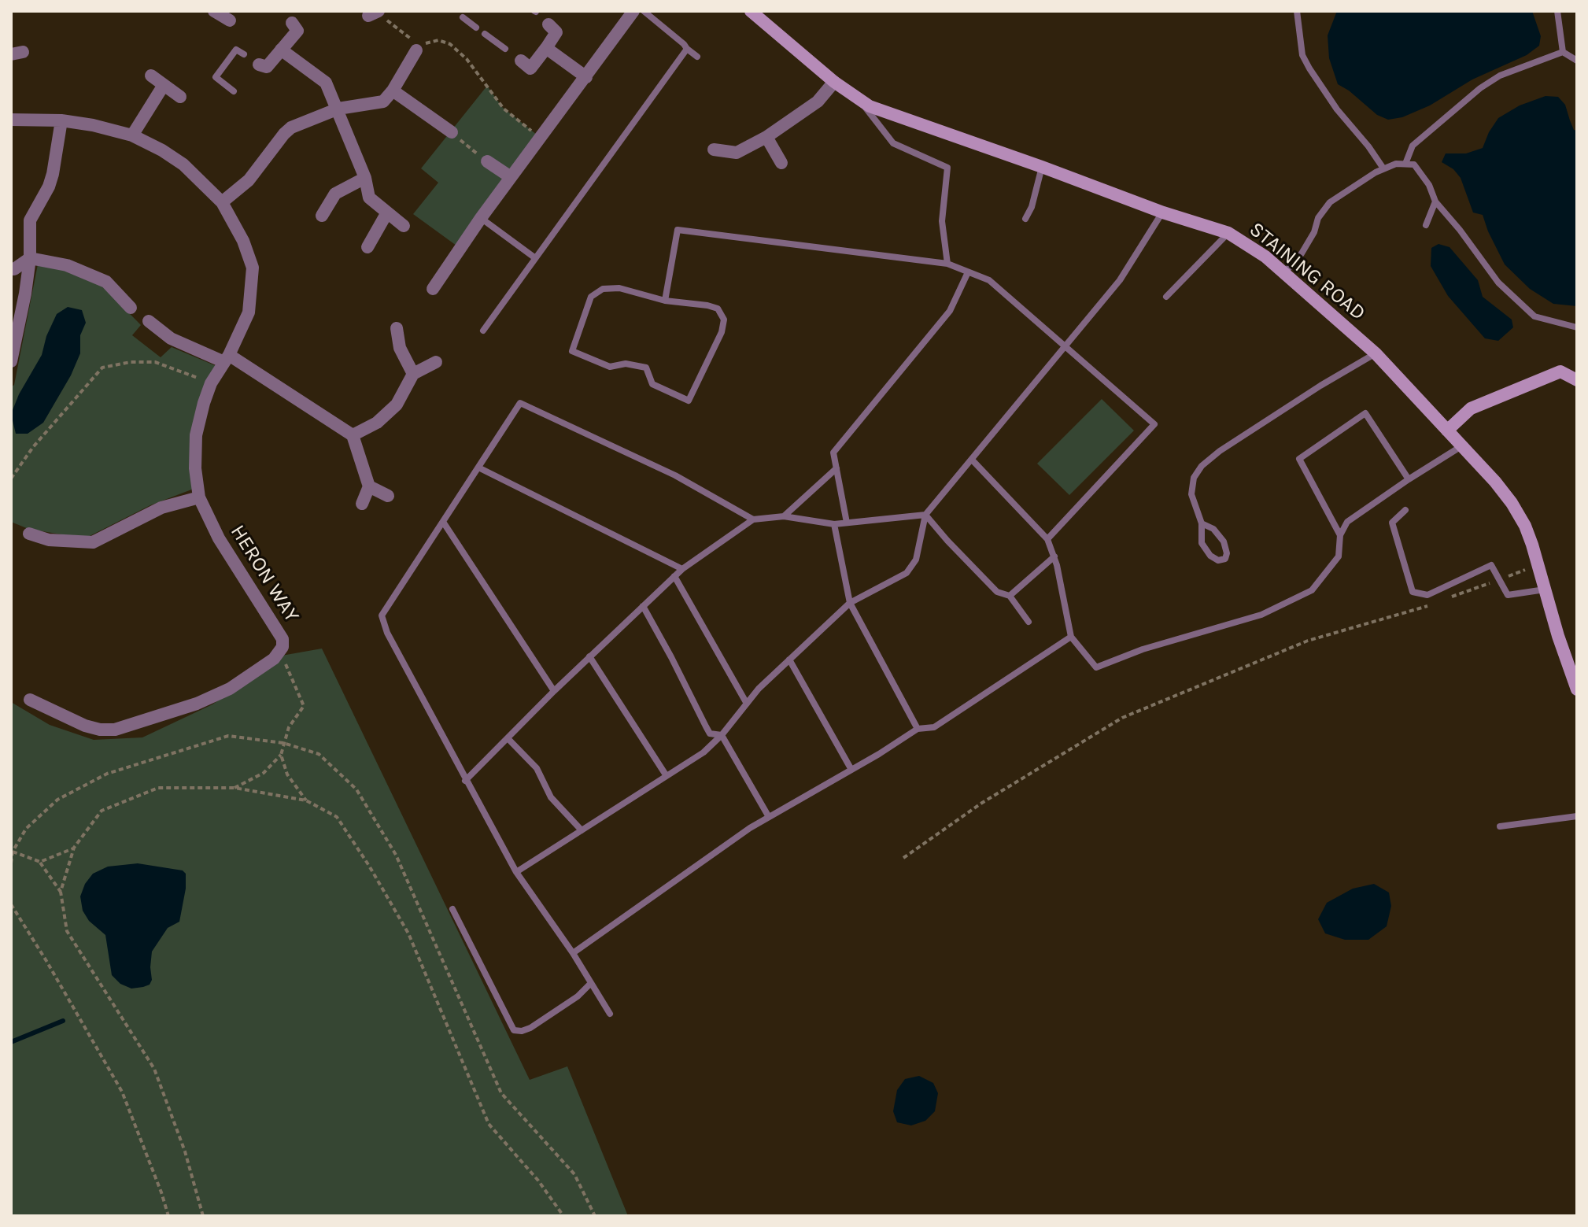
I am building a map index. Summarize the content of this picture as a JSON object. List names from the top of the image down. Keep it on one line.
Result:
{"streets":{"street":["STAINING ROAD","HERON WAY"]}}
